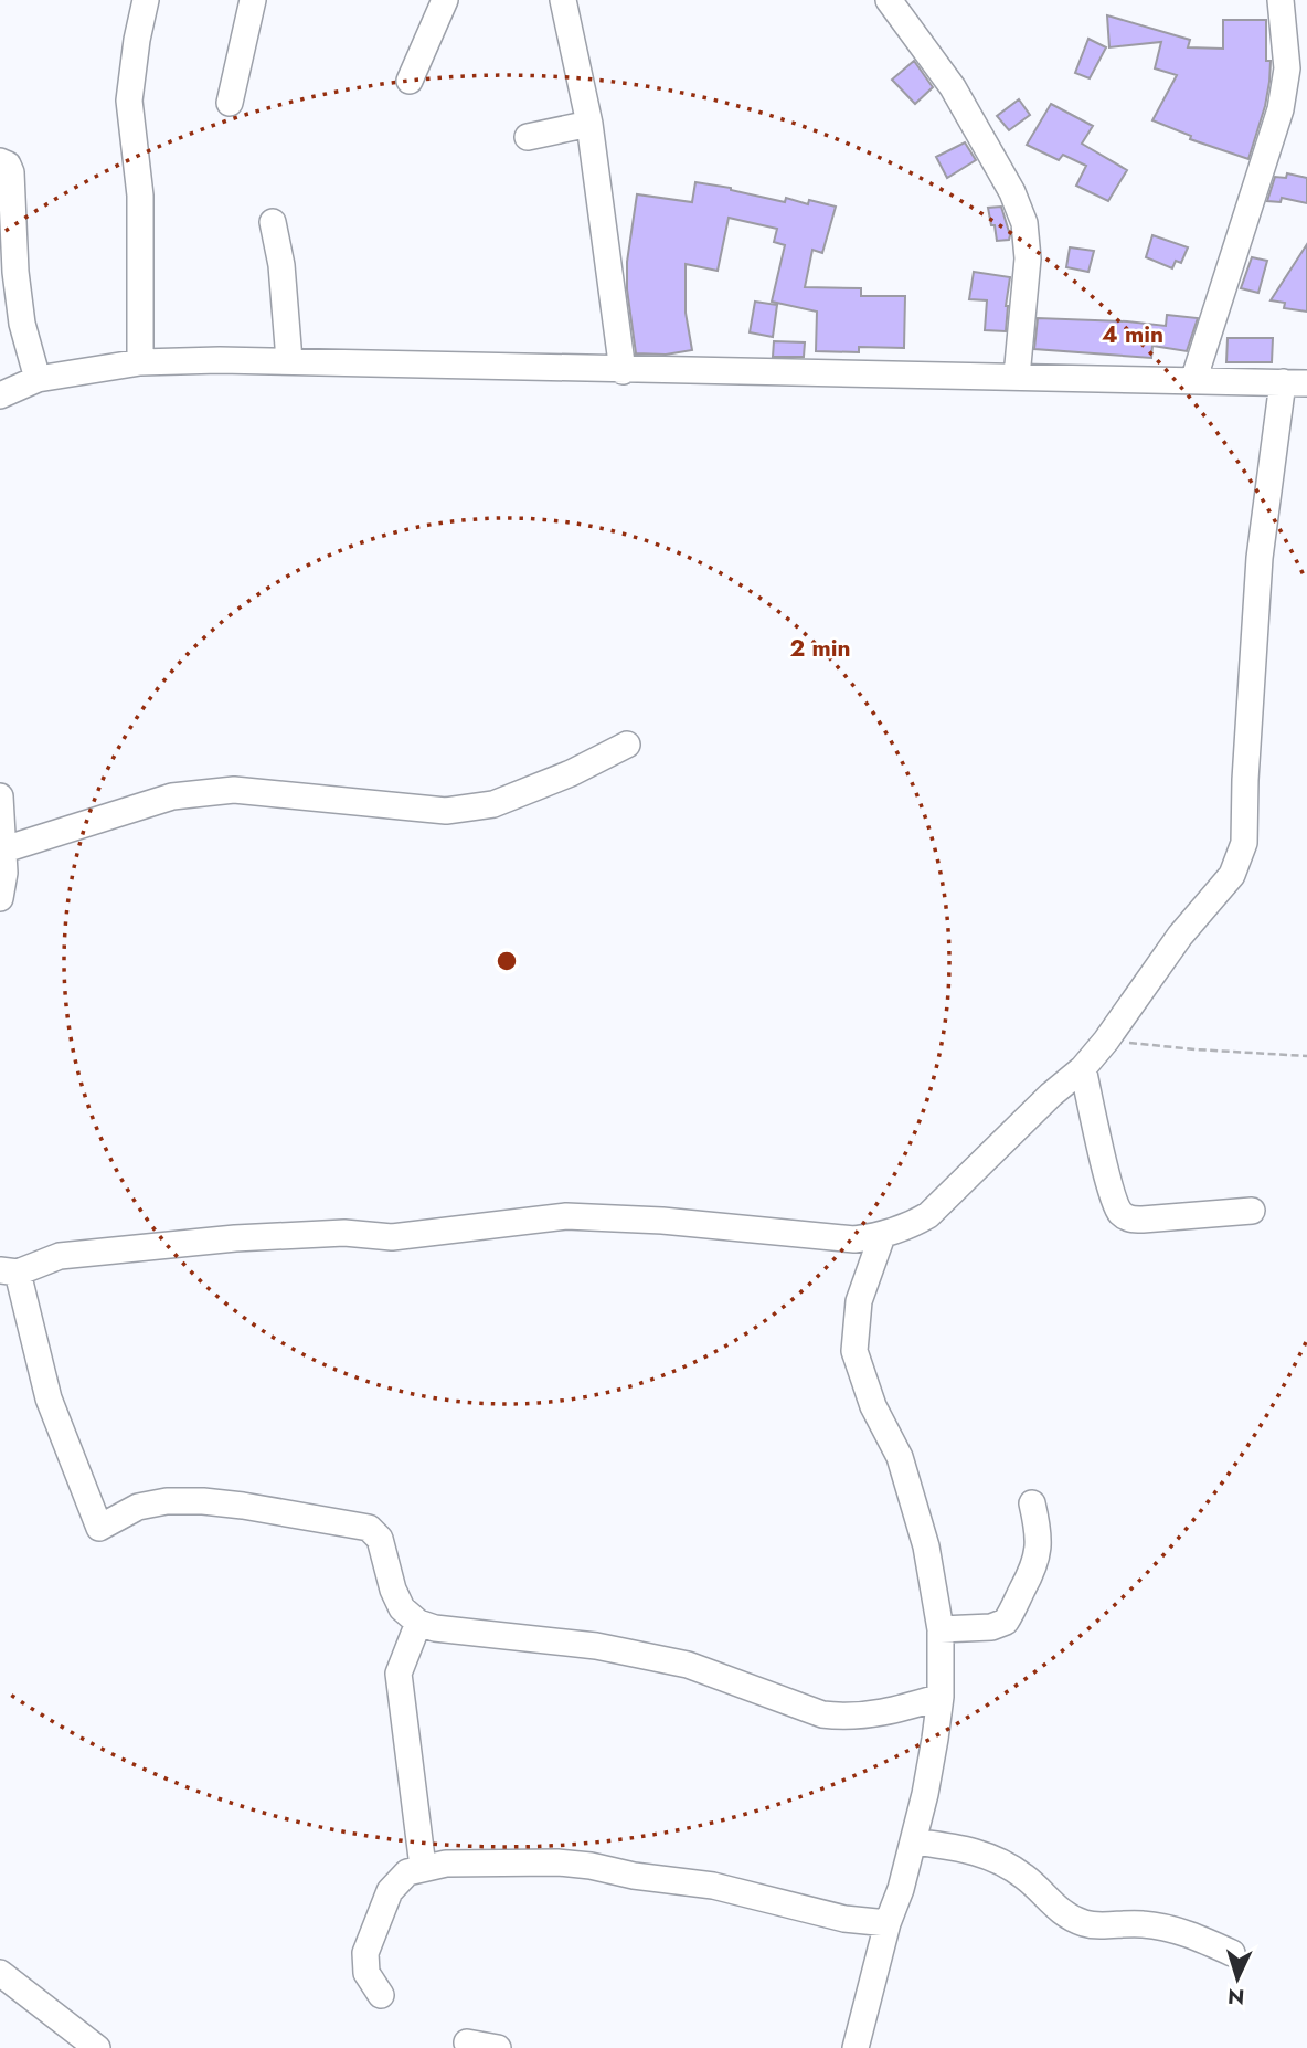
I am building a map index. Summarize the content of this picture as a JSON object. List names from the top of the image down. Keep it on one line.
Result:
{"north":"bottom","rings":["4 min","2 min"]}
